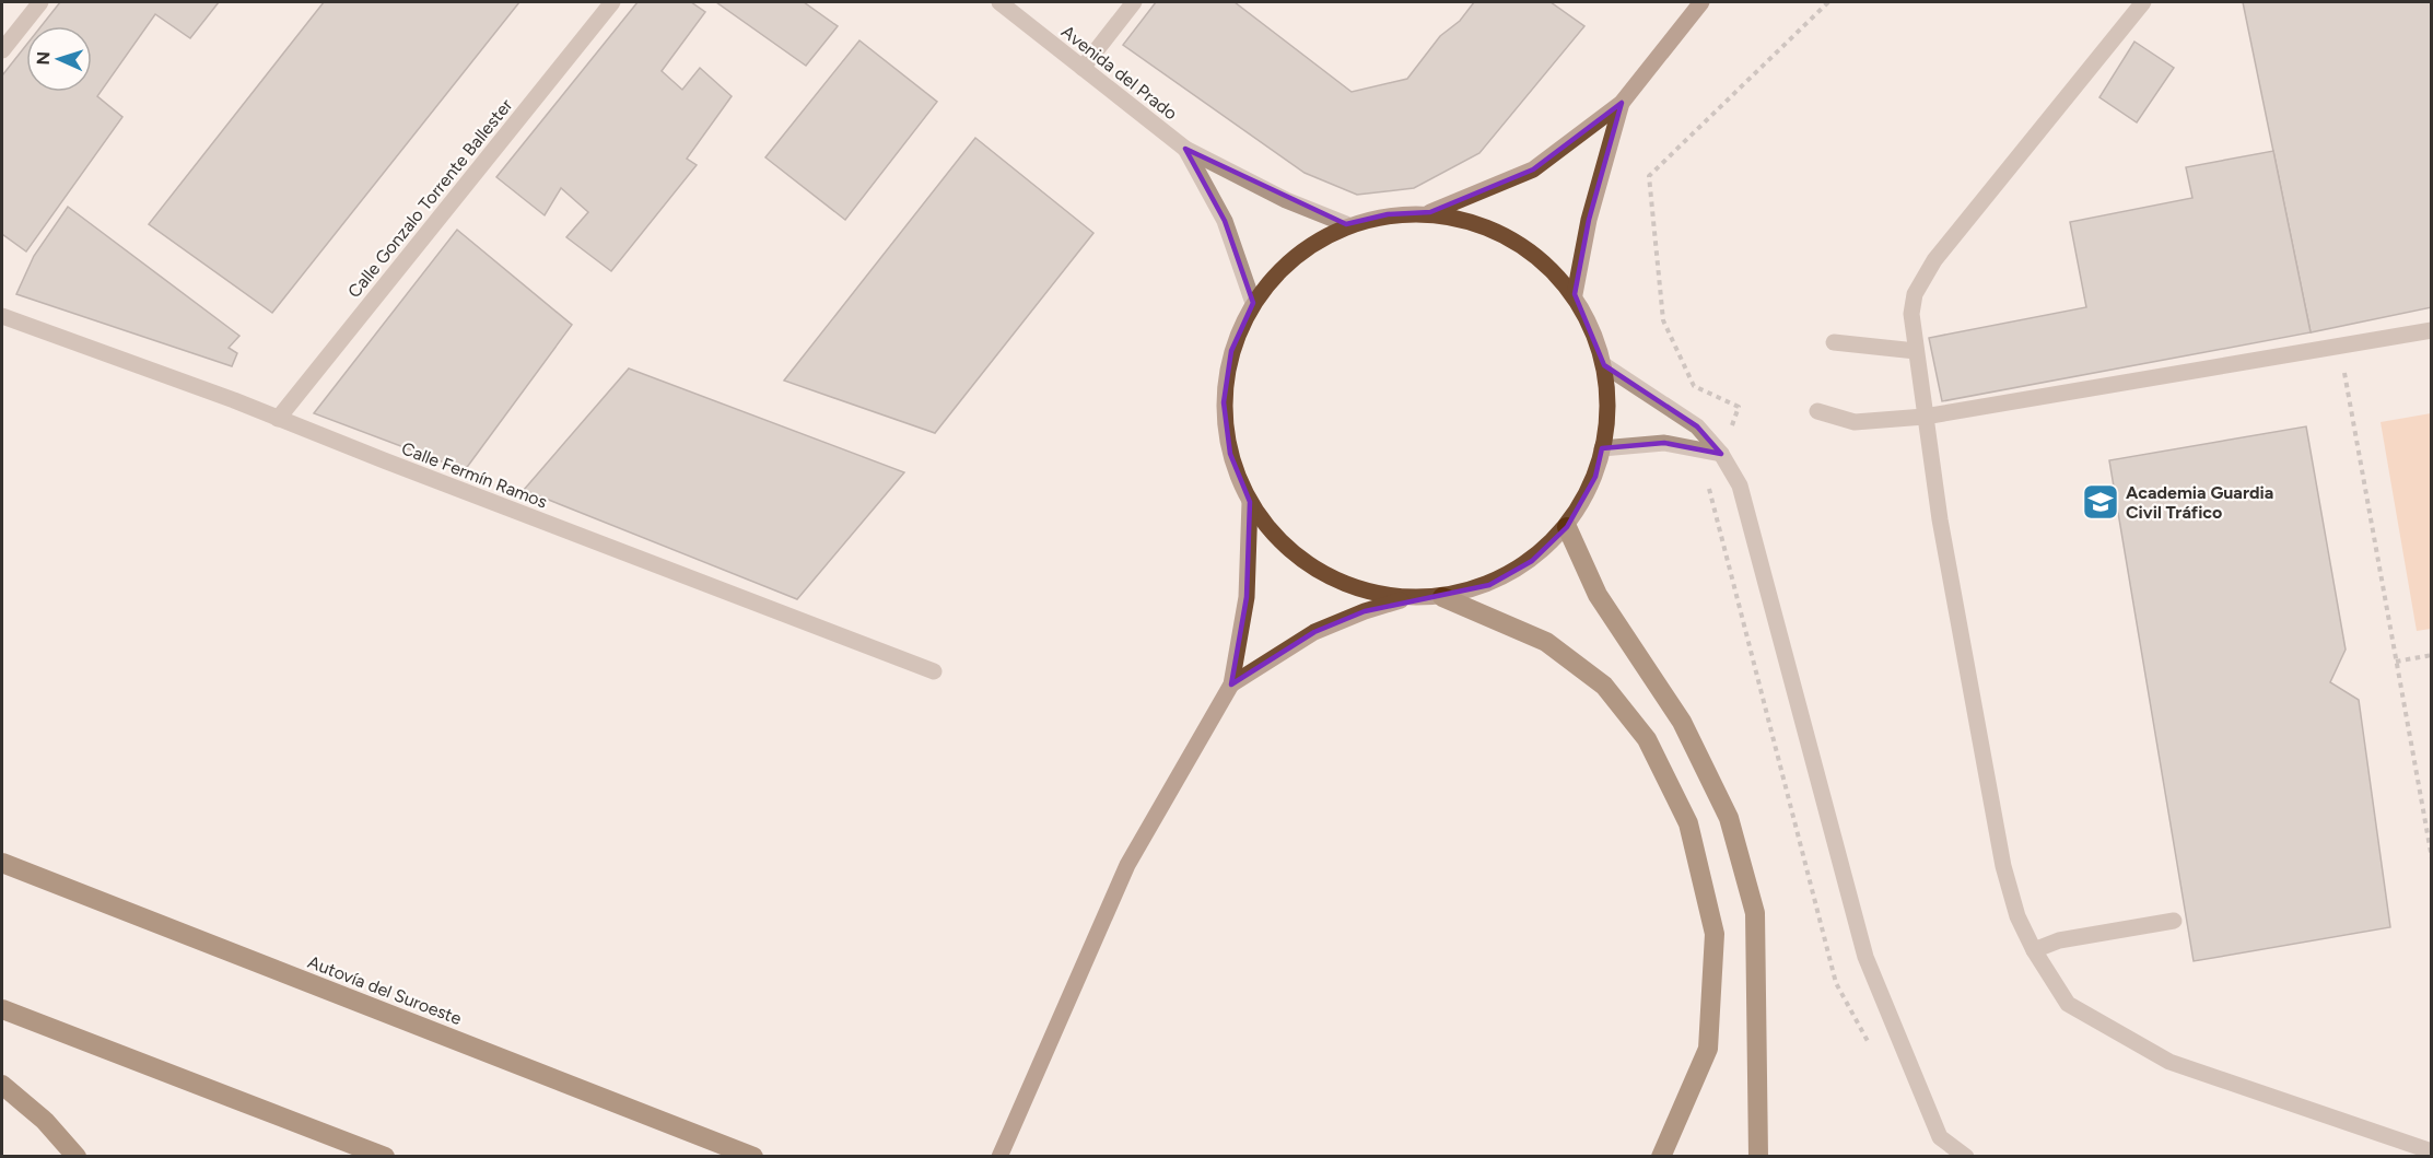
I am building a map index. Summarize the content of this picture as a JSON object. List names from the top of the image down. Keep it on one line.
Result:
{"streets":{"highway":["Autovía del Suroeste"],"street":["Avenida del Prado","Calle Gonzalo Torrente Ballester","Calle Fermín Ramos"]},"crossings":[["Calle Gonzalo Torrente Ballester","Calle Fermín Ramos"]],"places":{"school or university":["Academia Guardia Civil Tráfico"]},"north":"left"}
